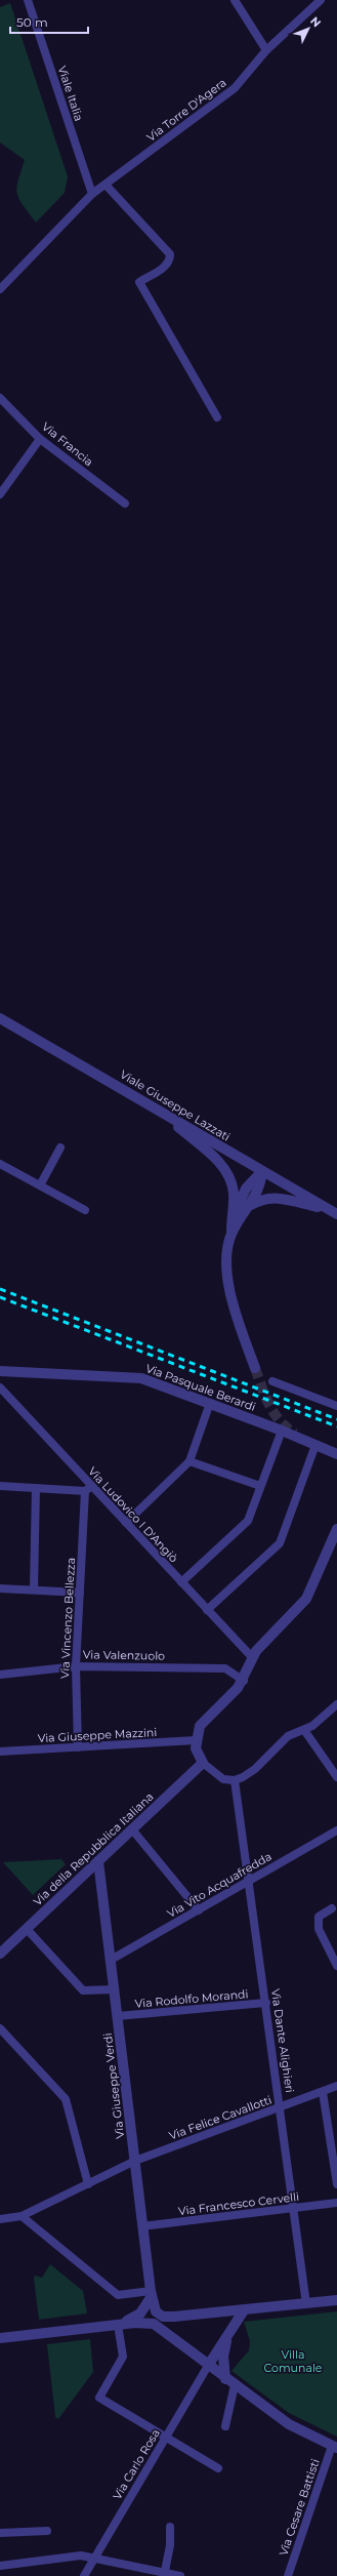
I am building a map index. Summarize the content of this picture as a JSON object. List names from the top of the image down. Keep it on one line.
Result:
{"streets":{"street":["Viale Italia","Via Torre D'Agera","Via Francia","Viale Giuseppe Lazzati","Via Pasquale Berardi","Via Ludovico I D'Angiò","Via Vincenzo Bellezza","Via Valenzuolo","Via Giuseppe Mazzini","Via della Repubblica Italiana","Via Vito Acquafredda","Via Rodolfo Morandi","Via Dante Alighieri","Via Giuseppe Verdi","Via Felice Cavallotti","Via Francesco Cervelli","Via Carlo Rosa","Via Cesare Battisti"]},"crossings":[["Viale Italia","Via Torre D'Agera"],["Via Ludovico I D'Angiò","Via Vincenzo Bellezza"],["Via Vincenzo Bellezza","Via Valenzuolo"],["Via Vincenzo Bellezza","Via Giuseppe Mazzini"],["Via della Repubblica Italiana","Via Giuseppe Verdi"],["Via Vito Acquafredda","Via Dante Alighieri"],["Via Vito Acquafredda","Via Giuseppe Verdi"],["Via Rodolfo Morandi","Via Dante Alighieri"],["Via Rodolfo Morandi","Via Giuseppe Verdi"],["Via Dante Alighieri","Via Felice Cavallotti"],["Via Dante Alighieri","Via Francesco Cervelli"],["Via Giuseppe Verdi","Via Felice Cavallotti"],["Via Giuseppe Verdi","Via Francesco Cervelli"]],"parks":["Villa Comunale"],"scale_bar":"50 m","north":"top right"}
